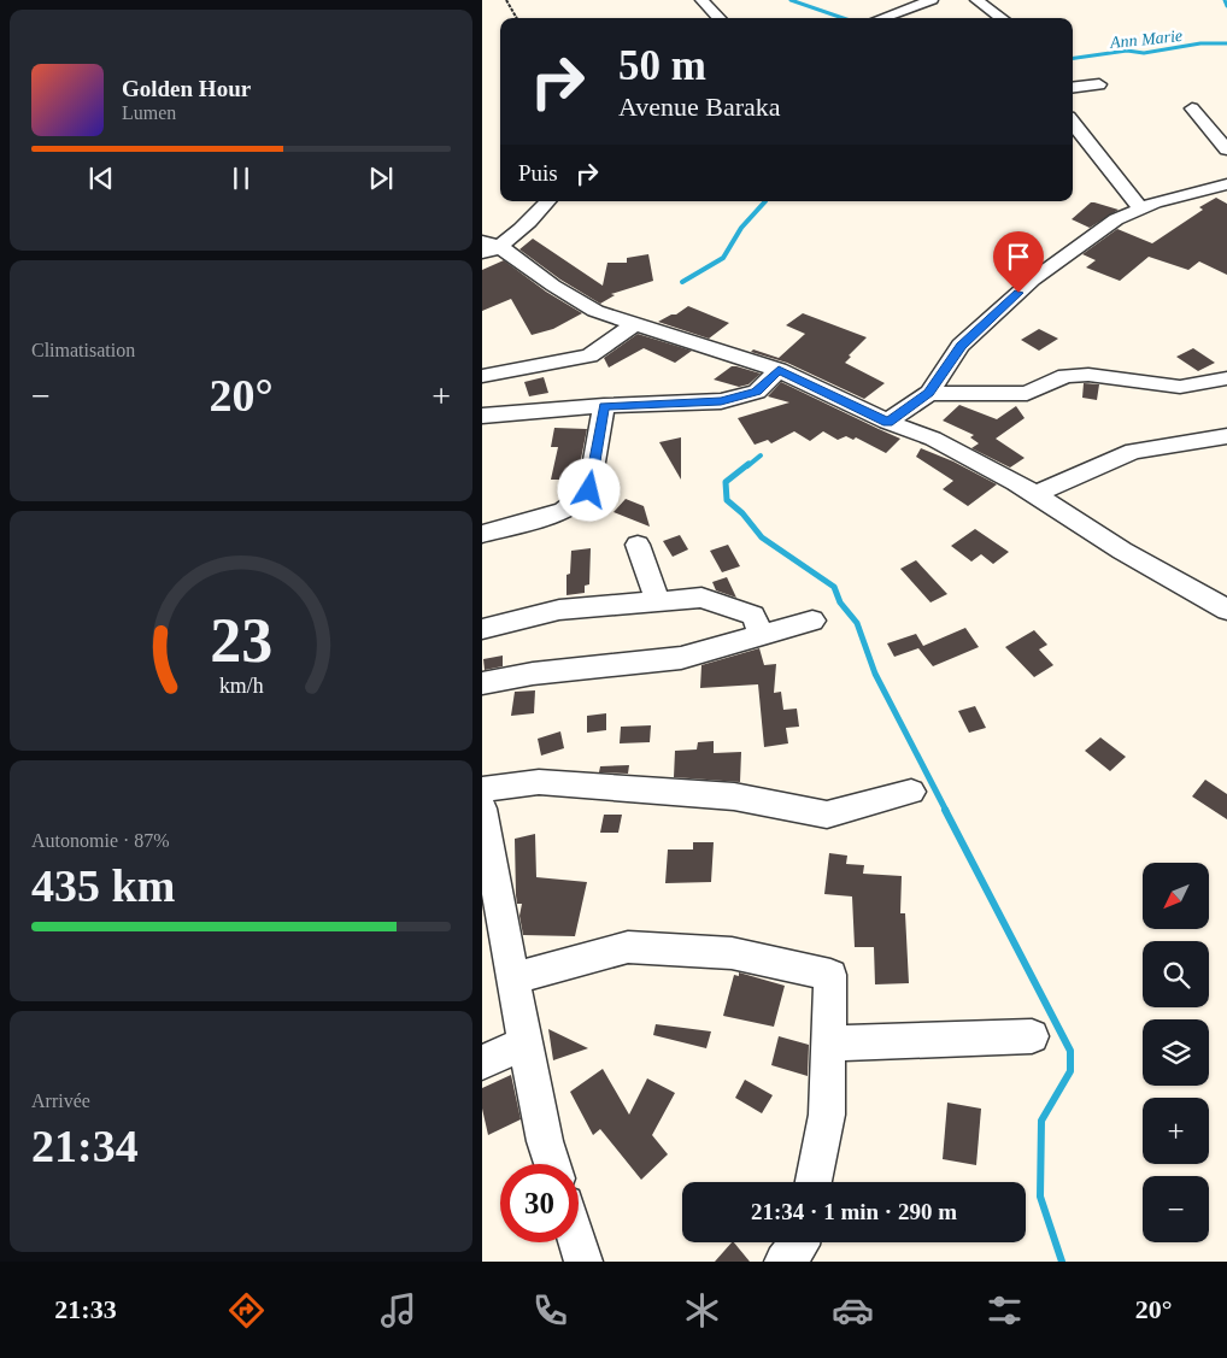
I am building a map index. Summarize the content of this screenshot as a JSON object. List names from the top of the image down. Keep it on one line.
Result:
{"water":["Ann Marie"],"north":"bottom left","page":{"turn":["50 m","Avenue Baraka"],"song":["Golden Hour","Lumen"],"then":"Puis","tile":["Climatisation",["Autonomie · 87%","435 km"],["Arrivée","21:34"]],"heat":["−","20°","+"],"map_buttons":["+","−"],"limit":"30","trip":"21:34 · 1 min · 290 m","tabs":["21:33","20°"],"gauge":["23","km/h"]}}
